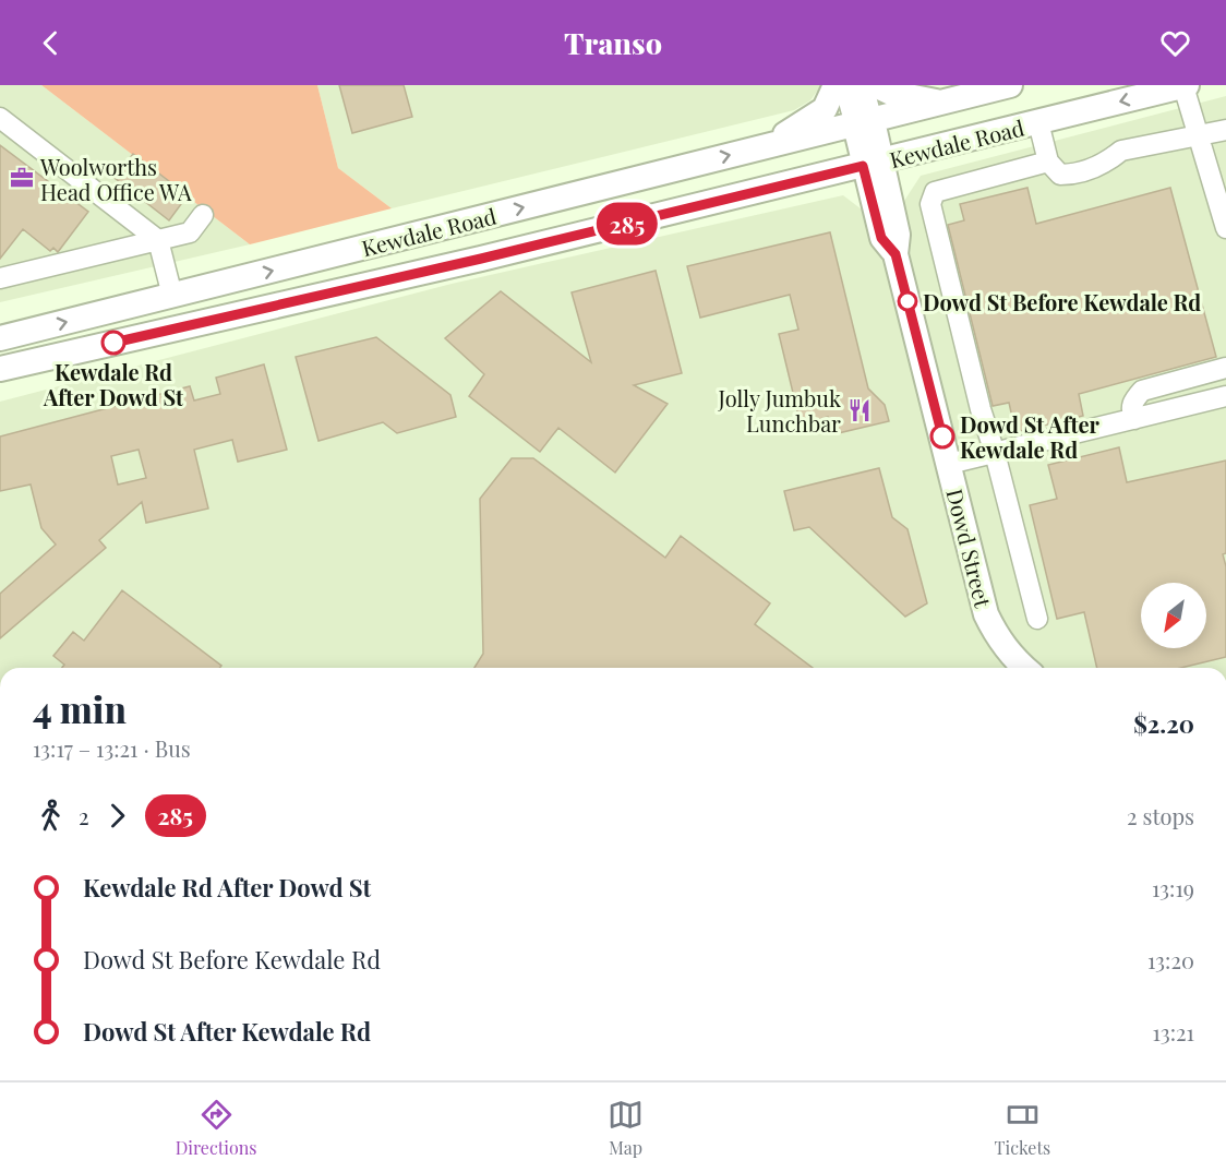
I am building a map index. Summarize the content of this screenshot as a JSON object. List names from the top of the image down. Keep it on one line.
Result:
{"streets":{"main road":["Kewdale Road","Dowd Street"]},"crossings":[["Kewdale Road","Dowd Street"]],"places":{"office":["Woolworths Head Office WA"],"other":["Dowd St Before Kewdale Rd","Kewdale Rd After Dowd St","Dowd St After Kewdale Rd"],"restaurant":["Jolly Jumbuk Lunchbar"]},"lines":["bus line 285"],"north":"bottom left","page":{"header":"Transo","on_map":"285","heading":["4 min","13:17 – 13:21 · Bus","$2.20"],"legs":["2","285","2 stops"],"list":[{"name":"Kewdale Rd After Dowd St","value":"13:19"},{"name":"Dowd St Before Kewdale Rd","value":"13:20"},{"name":"Dowd St After Kewdale Rd","value":"13:21"}],"tabs":["Directions","Map","Tickets"]}}
